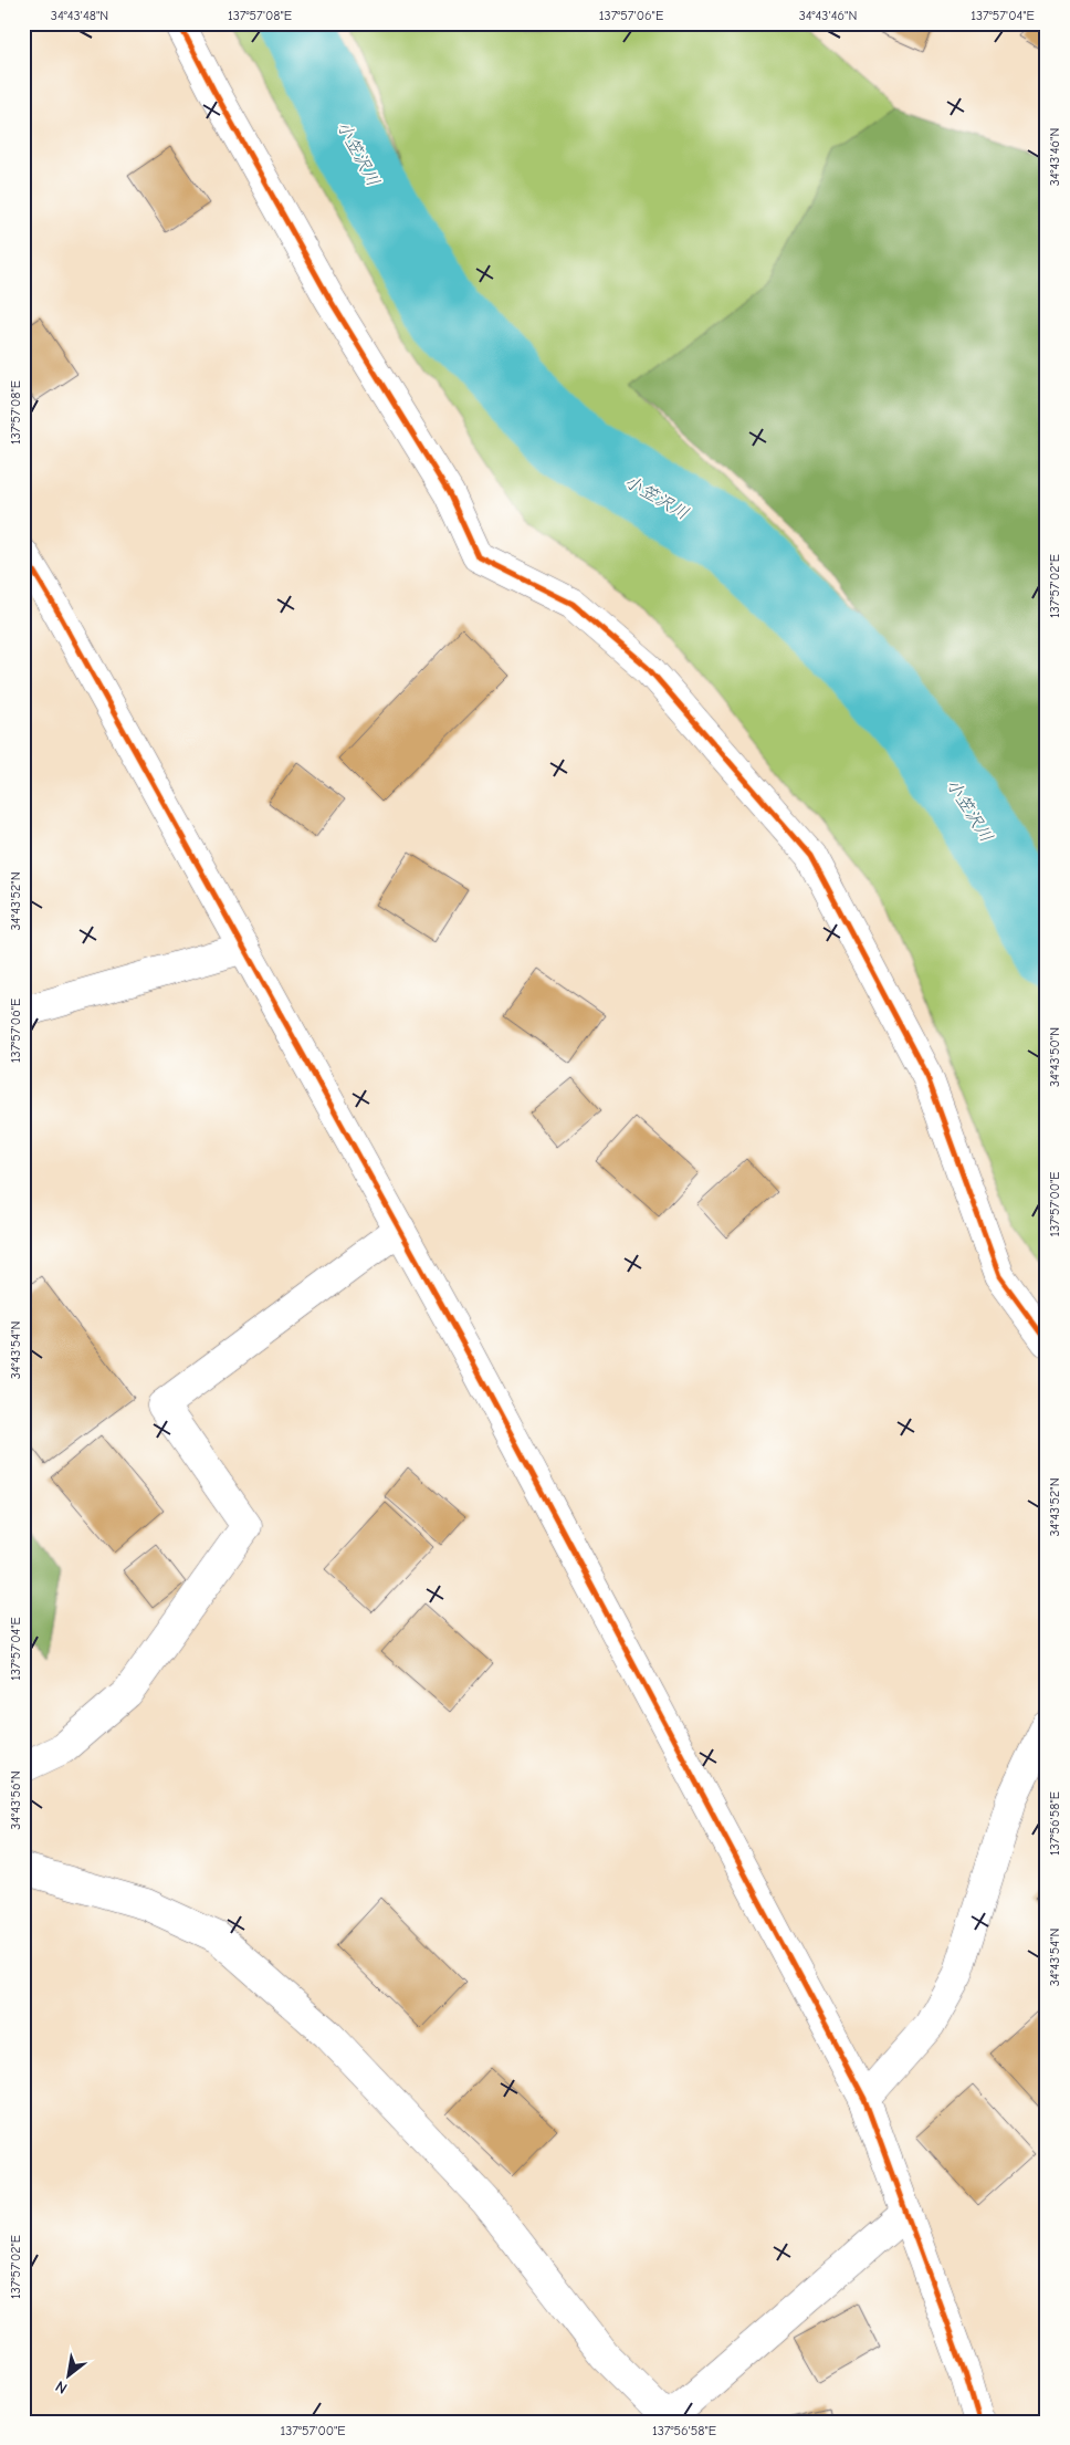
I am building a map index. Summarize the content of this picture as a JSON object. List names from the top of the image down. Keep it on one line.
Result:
{"water":["小笠沢川"],"north":"bottom left","coordinates":["34°43'48\"N","137°57'08\"E","137°57'06\"E","34°43'46\"N","137°57'04\"E","137°57'02\"E","34°43'52\"N","34°43'50\"N","137°57'00\"E","34°43'54\"N","34°43'56\"N","137°56'58\"E"]}
